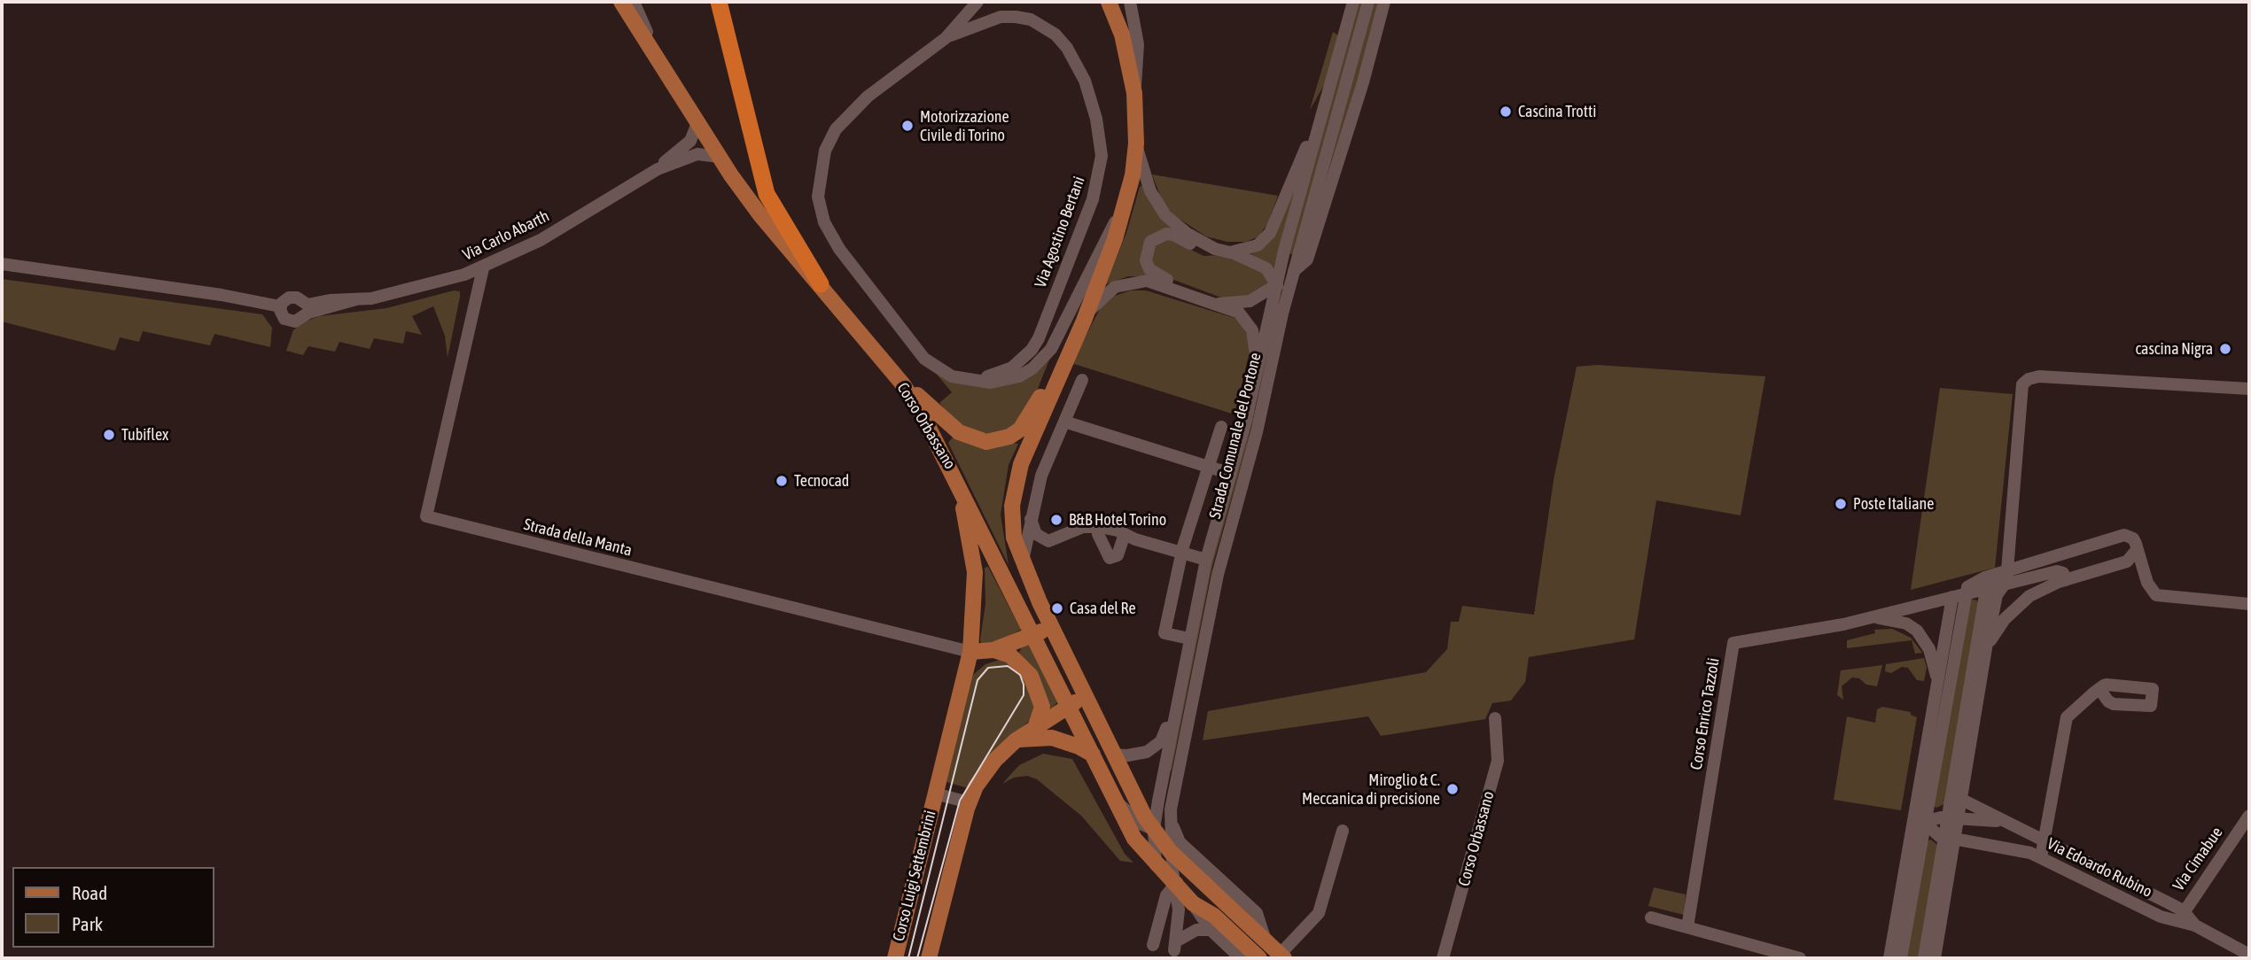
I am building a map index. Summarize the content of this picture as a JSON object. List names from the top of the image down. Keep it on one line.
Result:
{"streets":{"main road":["Corso Orbassano","Corso Luigi Settembrini"],"street":["Via Agostino Bertani","Via Carlo Abarth","Strada Comunale del Portone","Strada della Manta","Corso Enrico Tazzoli","Via Cimabue","Via Edoardo Rubino"]},"crossings":[["Via Carlo Abarth","Corso Orbassano"],["Via Carlo Abarth","Strada della Manta"],["Corso Orbassano","Strada Comunale del Portone"],["Corso Orbassano","Corso Luigi Settembrini"],["Strada della Manta","Corso Luigi Settembrini"],["Corso Enrico Tazzoli","Via Edoardo Rubino"],["Via Cimabue","Via Edoardo Rubino"]],"places":["Cascina Trotti","Motorizzazione Civile di Torino","cascina Nigra","Tubiflex","Tecnocad","Poste Italiane","B&B Hotel Torino","Casa del Re","Miroglio & C. Meccanica di precisione"],"legend":["Road","Park"]}
